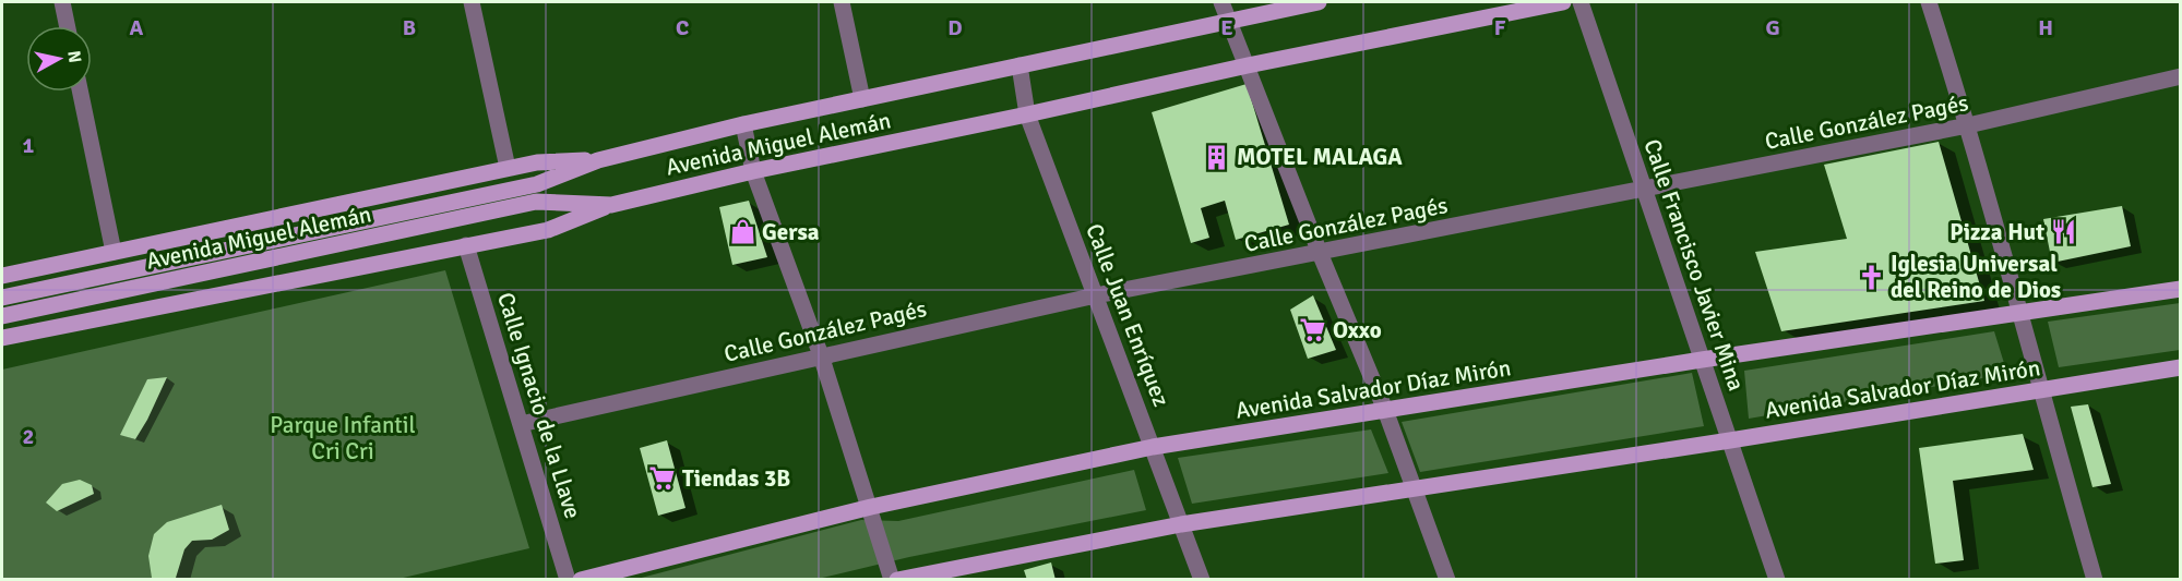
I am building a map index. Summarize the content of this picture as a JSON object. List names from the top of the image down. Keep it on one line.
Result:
{"streets":{"main road":["Avenida Miguel Alemán","Avenida Salvador Díaz Mirón"],"street":["Calle González Pagés","Calle Francisco Javier Mina","Calle Juan Enríquez","Calle Ignacio de la Llave"]},"crossings":[["Calle González Pagés","Calle Francisco Javier Mina"],["Calle González Pagés","Calle Juan Enríquez"],["Calle González Pagés","Calle Ignacio de la Llave"],["Avenida Miguel Alemán","Calle Juan Enríquez"],["Calle Francisco Javier Mina","Avenida Salvador Díaz Mirón"],["Calle Juan Enríquez","Avenida Salvador Díaz Mirón"]],"parks":["Parque Infantil Cri Cri"],"places":{"building":["MOTEL MALAGA"],"shop":["Gersa"],"restaurant":["Pizza Hut"],"church":["Iglesia Universal del Reino de Dios"],"supermarket":["Oxxo","Tiendas 3B"]},"north":"right","grid":{"columns":["A","B","C","D","E","F","G","H"],"rows":["1","2"]}}
